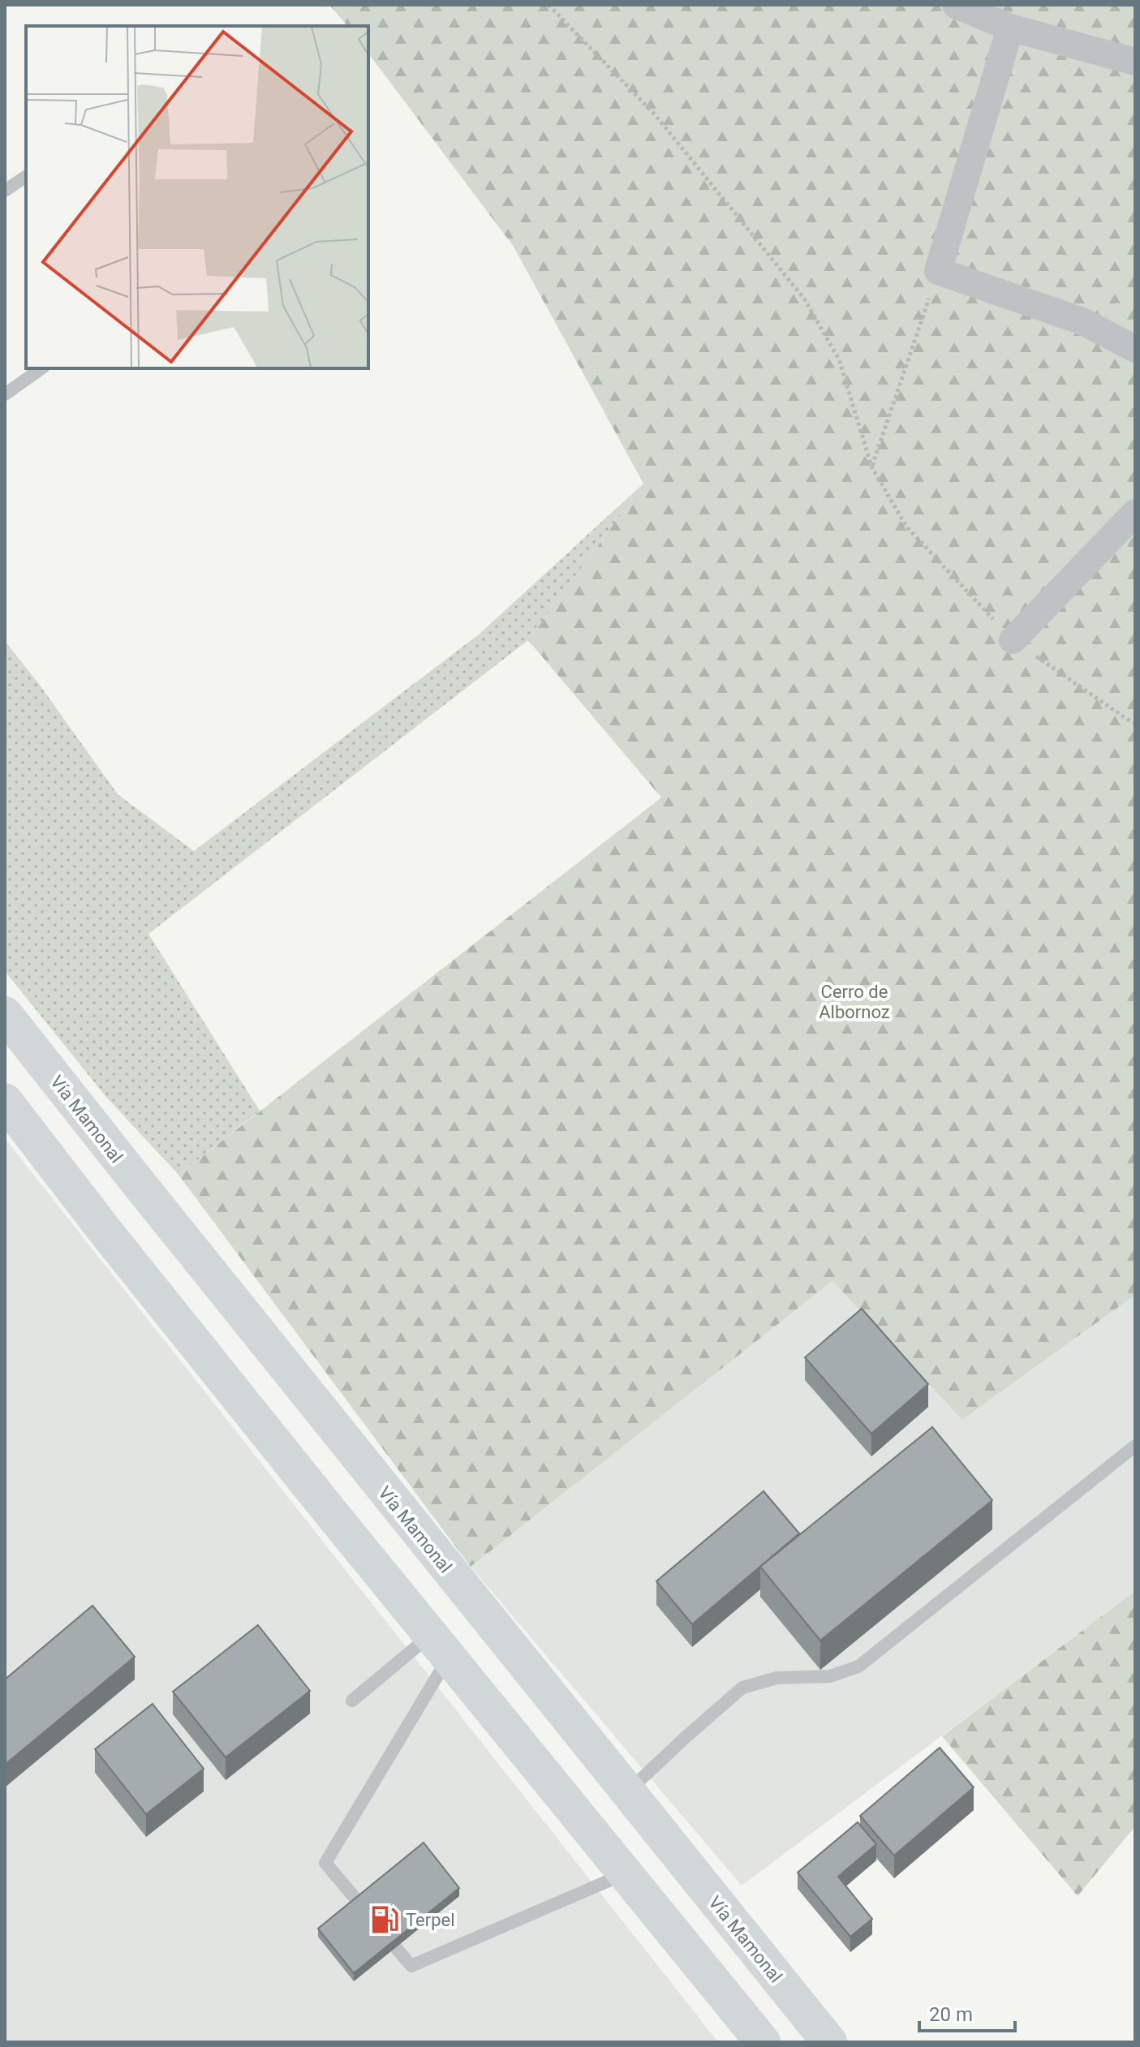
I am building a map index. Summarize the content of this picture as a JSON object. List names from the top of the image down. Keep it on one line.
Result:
{"streets":{"main road":["Vía Mamonal"]},"parks":["Cerro de Albornoz"],"places":{"fuel station":["Terpel"]},"scale_bar":"20 m"}
